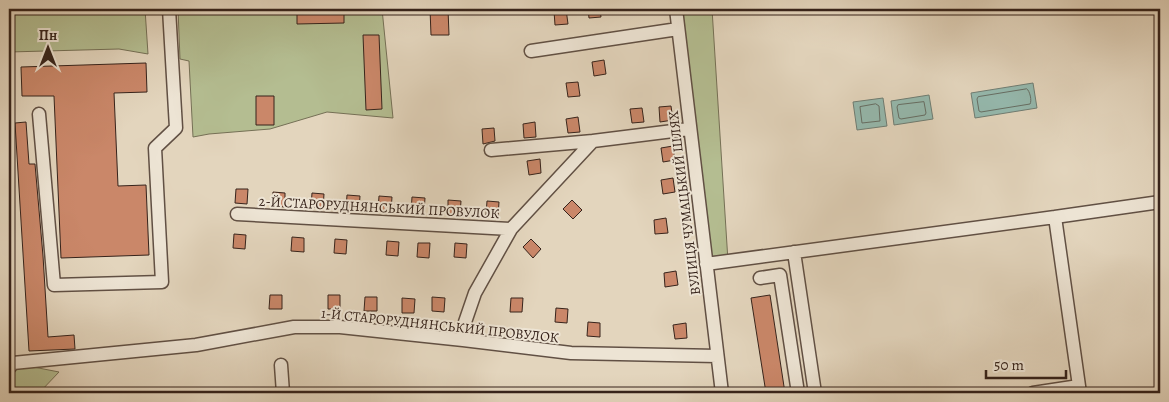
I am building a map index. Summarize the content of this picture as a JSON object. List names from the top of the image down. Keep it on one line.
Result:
{"streets":{"street":["ВУЛИЦЯ ЧУМАЦЬКИЙ ШЛЯХ","2-Й СТАРОРУДНЯНСЬКИЙ ПРОВУЛОК","1-Й СТАРОРУДНЯНСЬКИЙ ПРОВУЛОК"]},"crossings":[["ВУЛИЦЯ ЧУМАЦЬКИЙ ШЛЯХ","1-Й СТАРОРУДНЯНСЬКИЙ ПРОВУЛОК"]],"scale_bar":"50 m","north":"top"}
